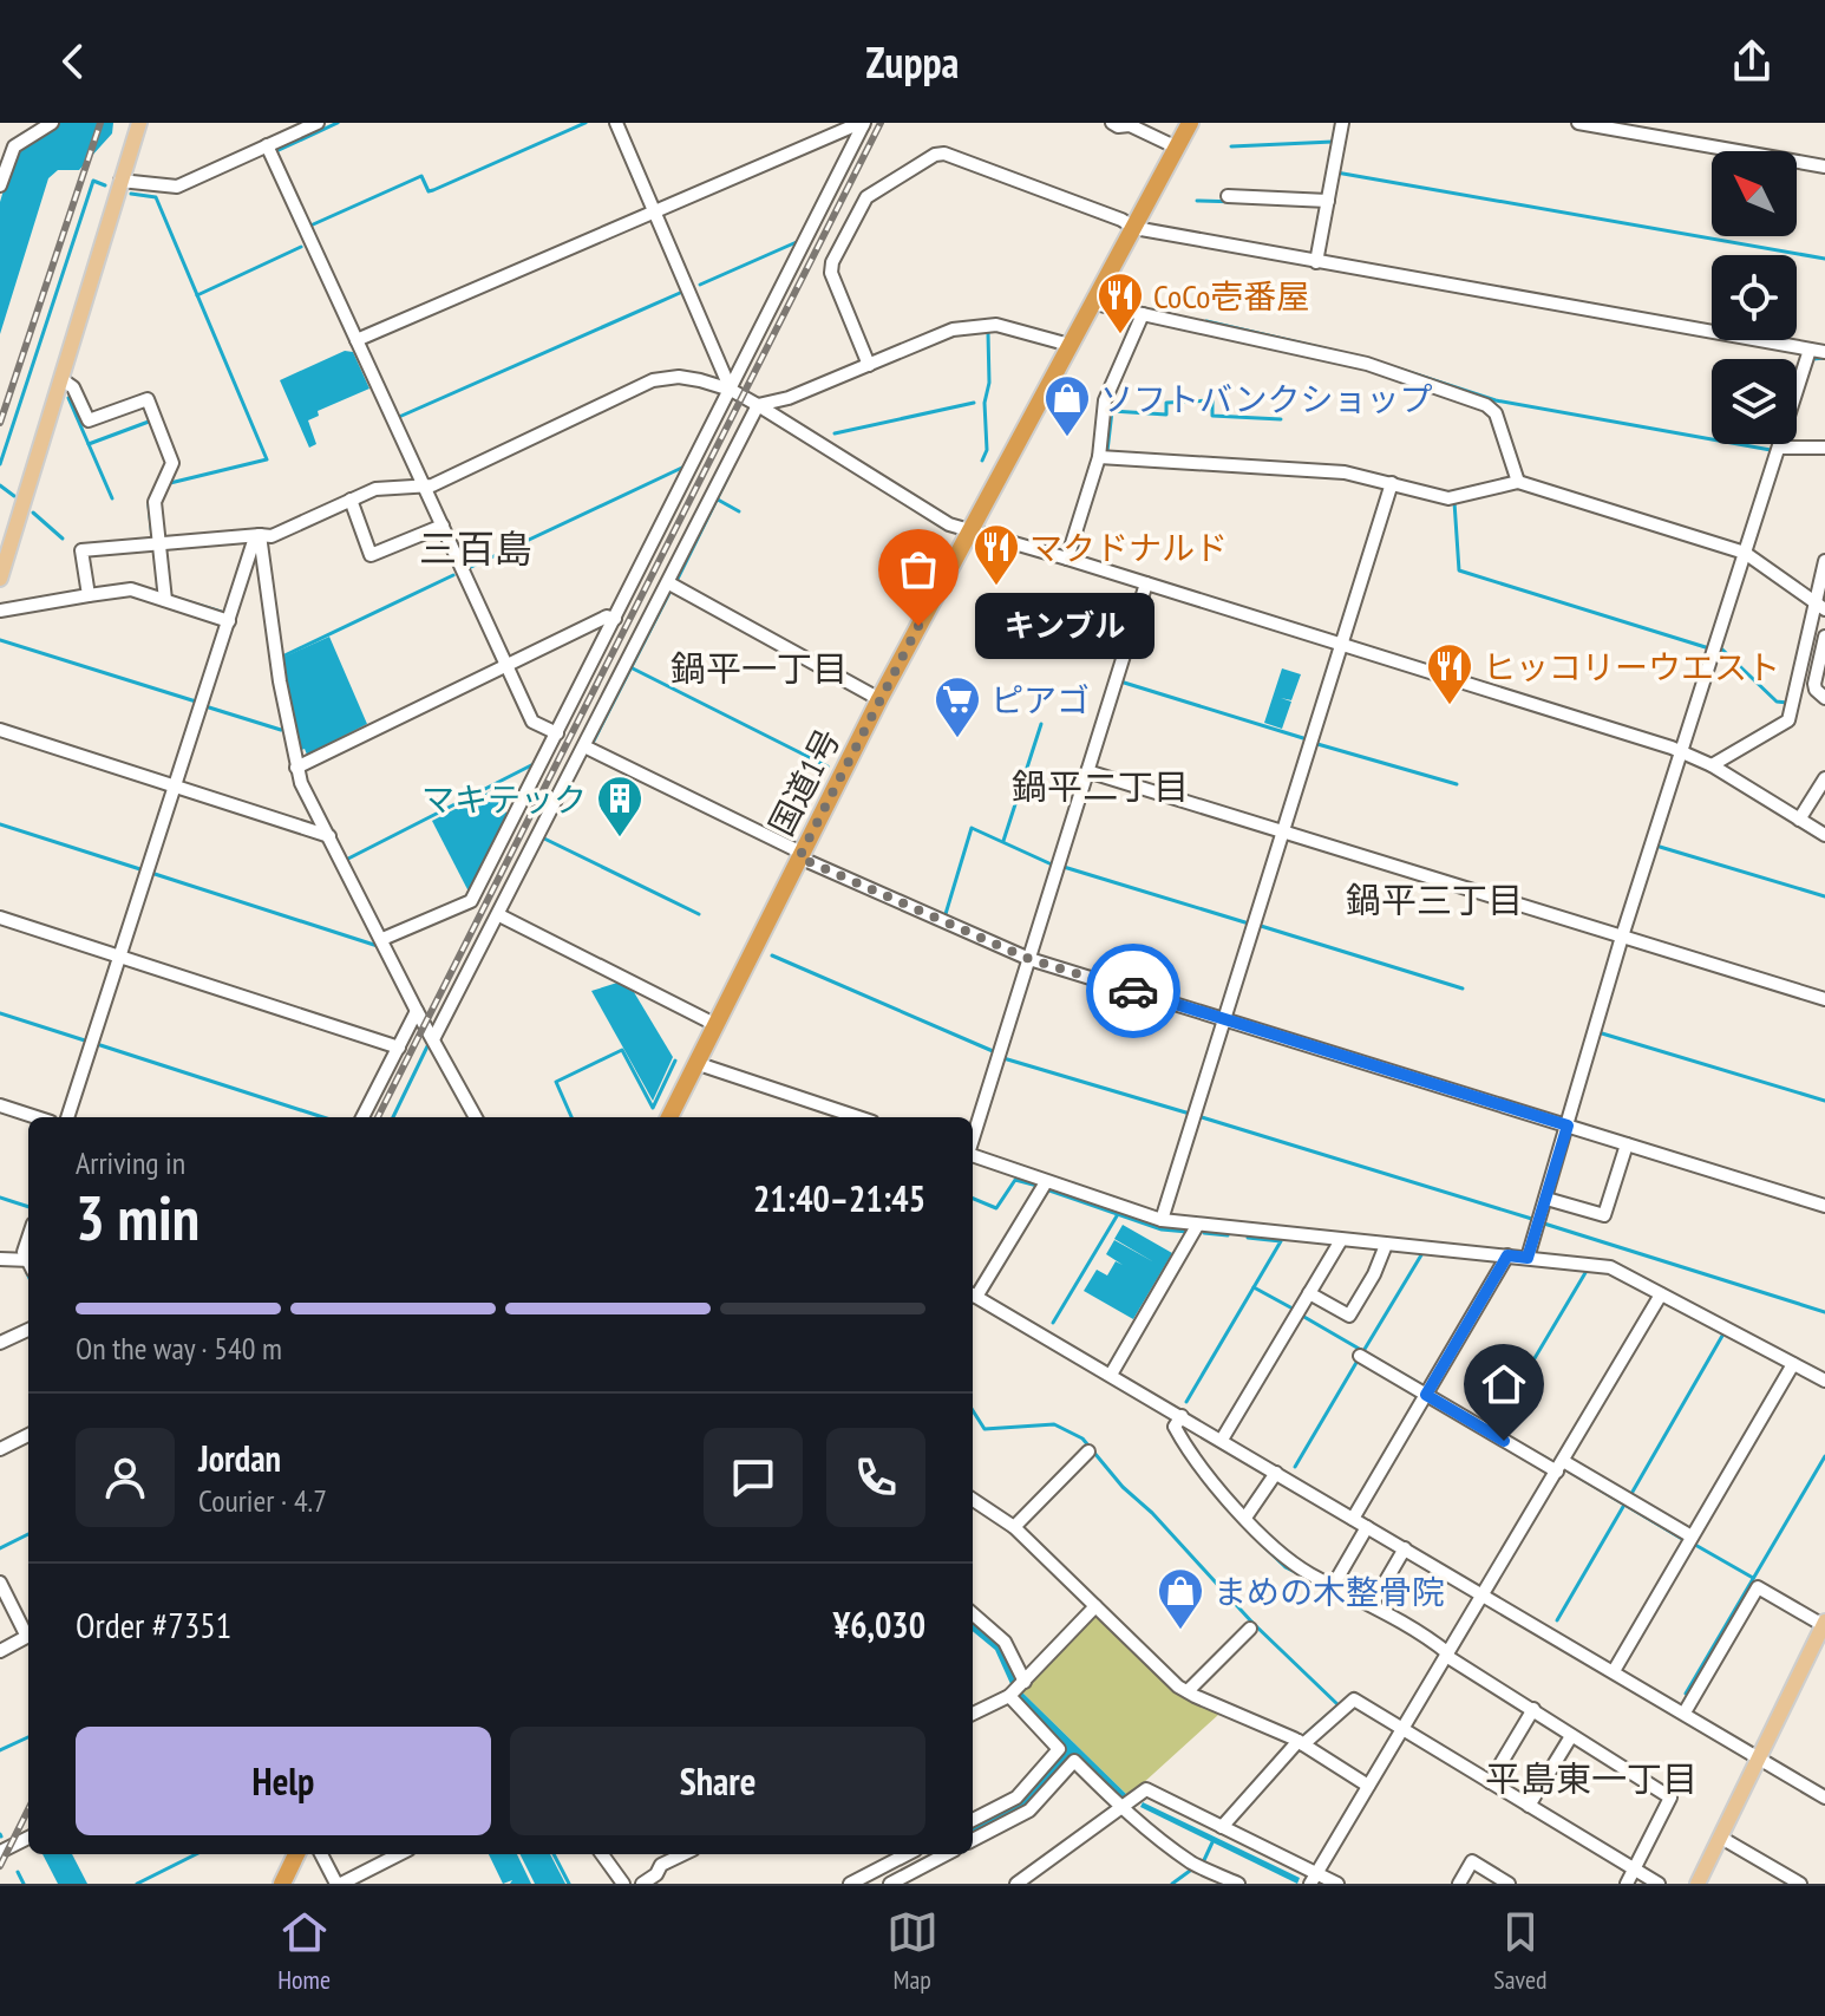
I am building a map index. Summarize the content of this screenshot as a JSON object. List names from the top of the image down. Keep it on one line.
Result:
{"streets":{"highway":["国道1号"]},"districts":["三百島","鍋平一丁目","鍋平二丁目","鍋平三丁目","平島東一丁目"],"places":{"restaurant":["CoCo壱番屋","マクドナルド","ヒッコリーウエスト"],"shop":["ソフトバンクショップ","まめの木整骨院"],"other":["キンブル"],"supermarket":["ピアゴ"],"building":["マキテック"]},"north":"top left","page":{"header":"Zuppa","bubble":"キンブル","heading":["3 min","Arriving in","21:40–21:45"],"panel":["Jordan","Courier · 4.7","Order #7351","¥6,030"],"bar":"On the way · 540 m","buttons":["Help","Share"],"tabs":["Home","Map","Saved"]}}
